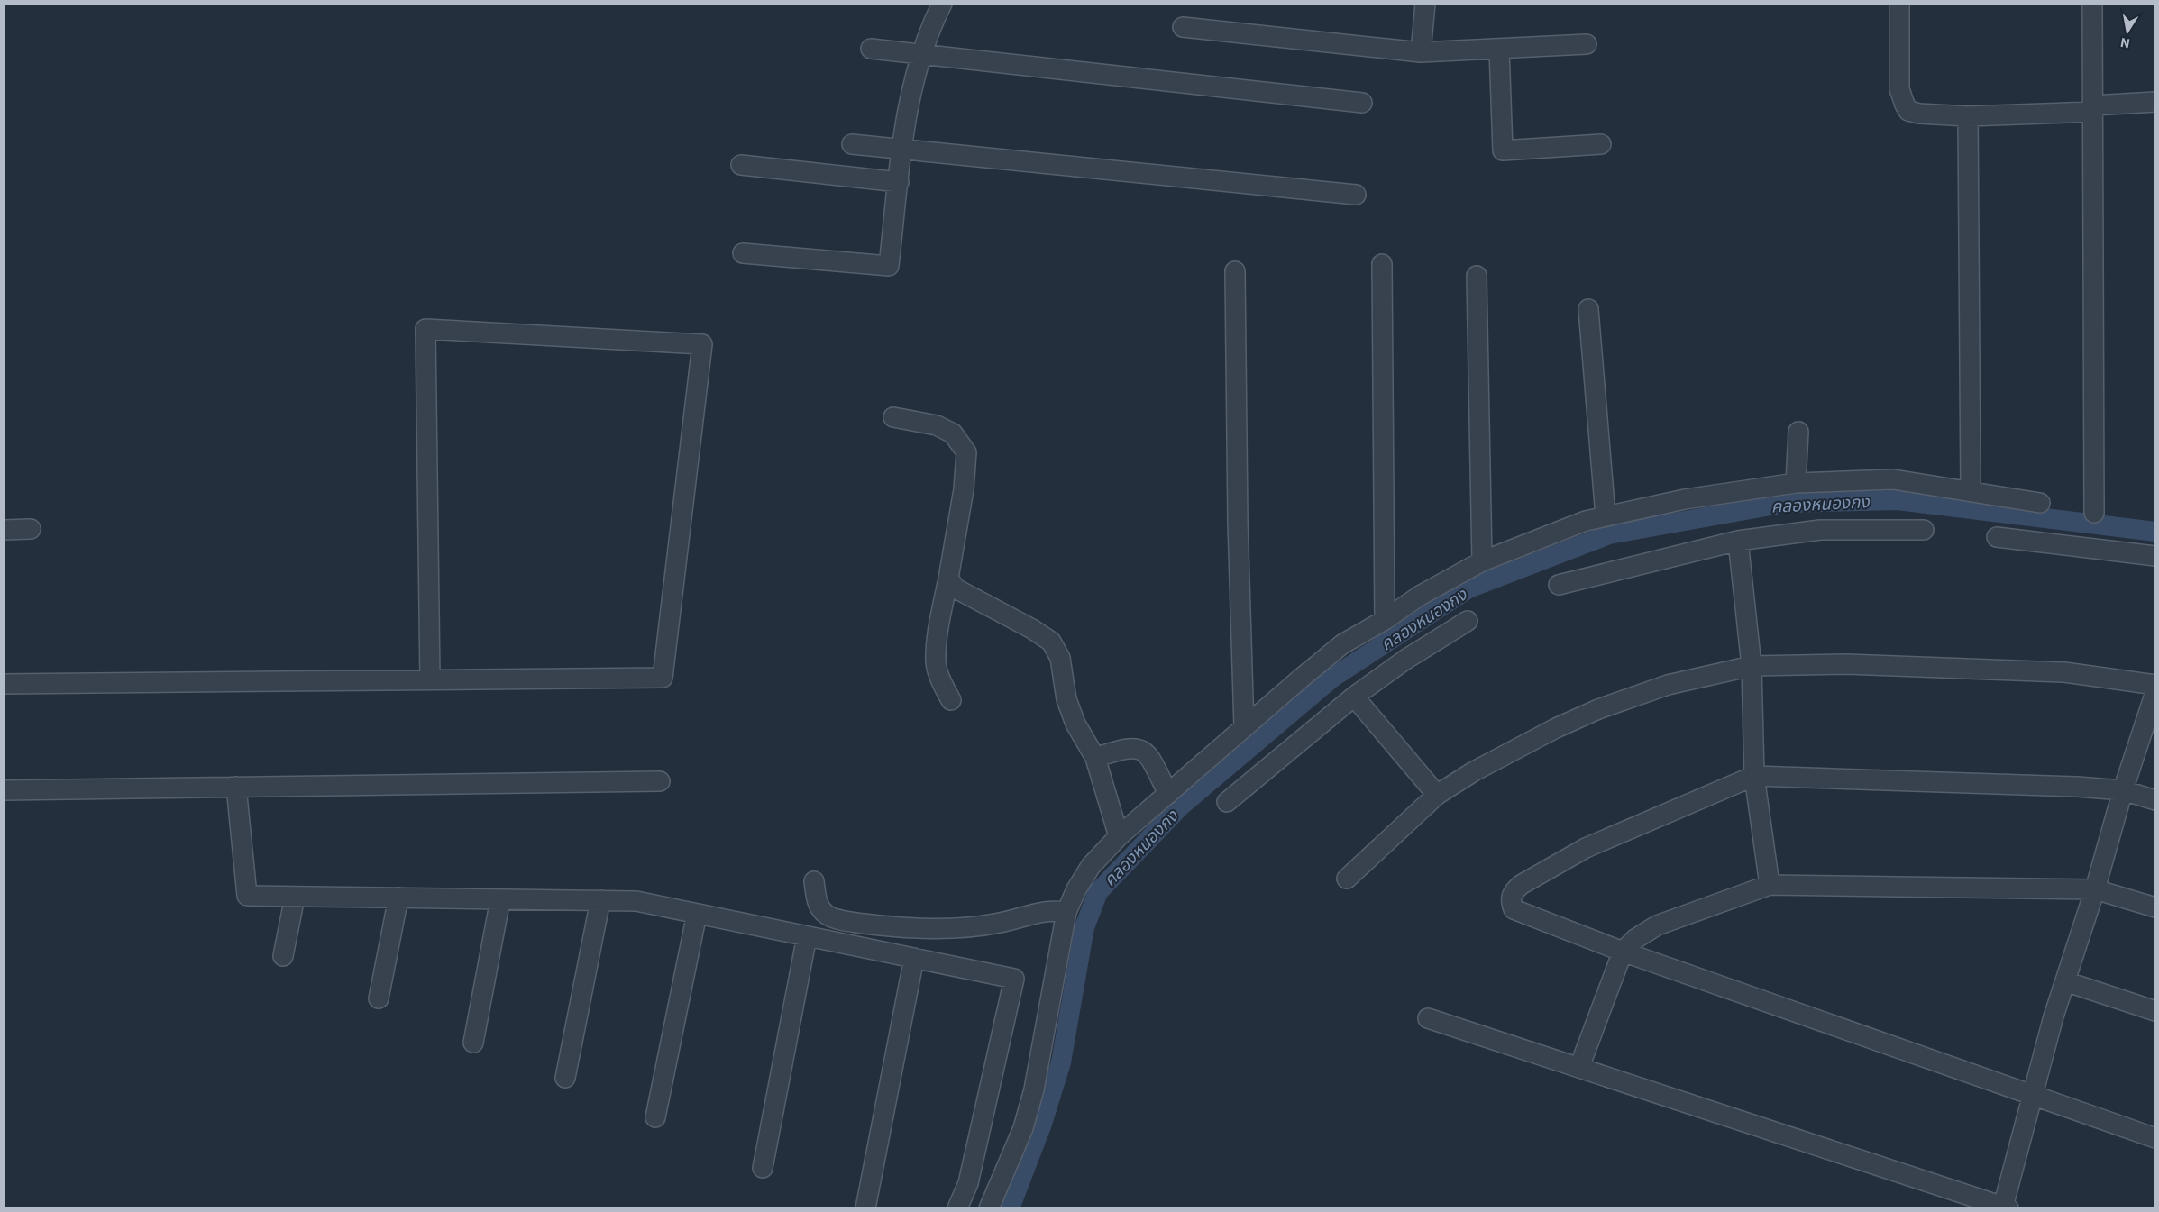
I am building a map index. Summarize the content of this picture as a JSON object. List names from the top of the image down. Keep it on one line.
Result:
{"water":["คลองหนองกง"],"north":"bottom"}
